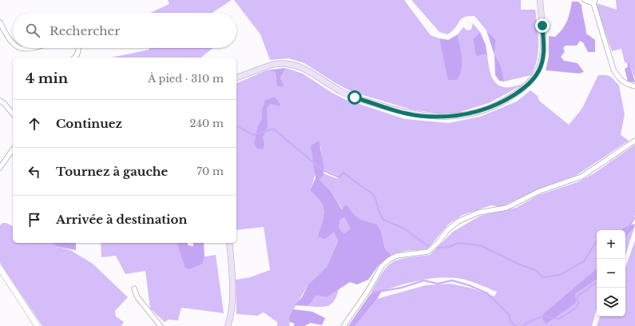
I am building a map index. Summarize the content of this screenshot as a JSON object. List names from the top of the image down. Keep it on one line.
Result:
{"page":{"search":"Rechercher","heading":["4 min","À pied · 310 m"],"list":[["Continuez","240 m"],["Tournez à gauche","70 m"],"Arrivée à destination"],"map_buttons":["+","−"]}}
